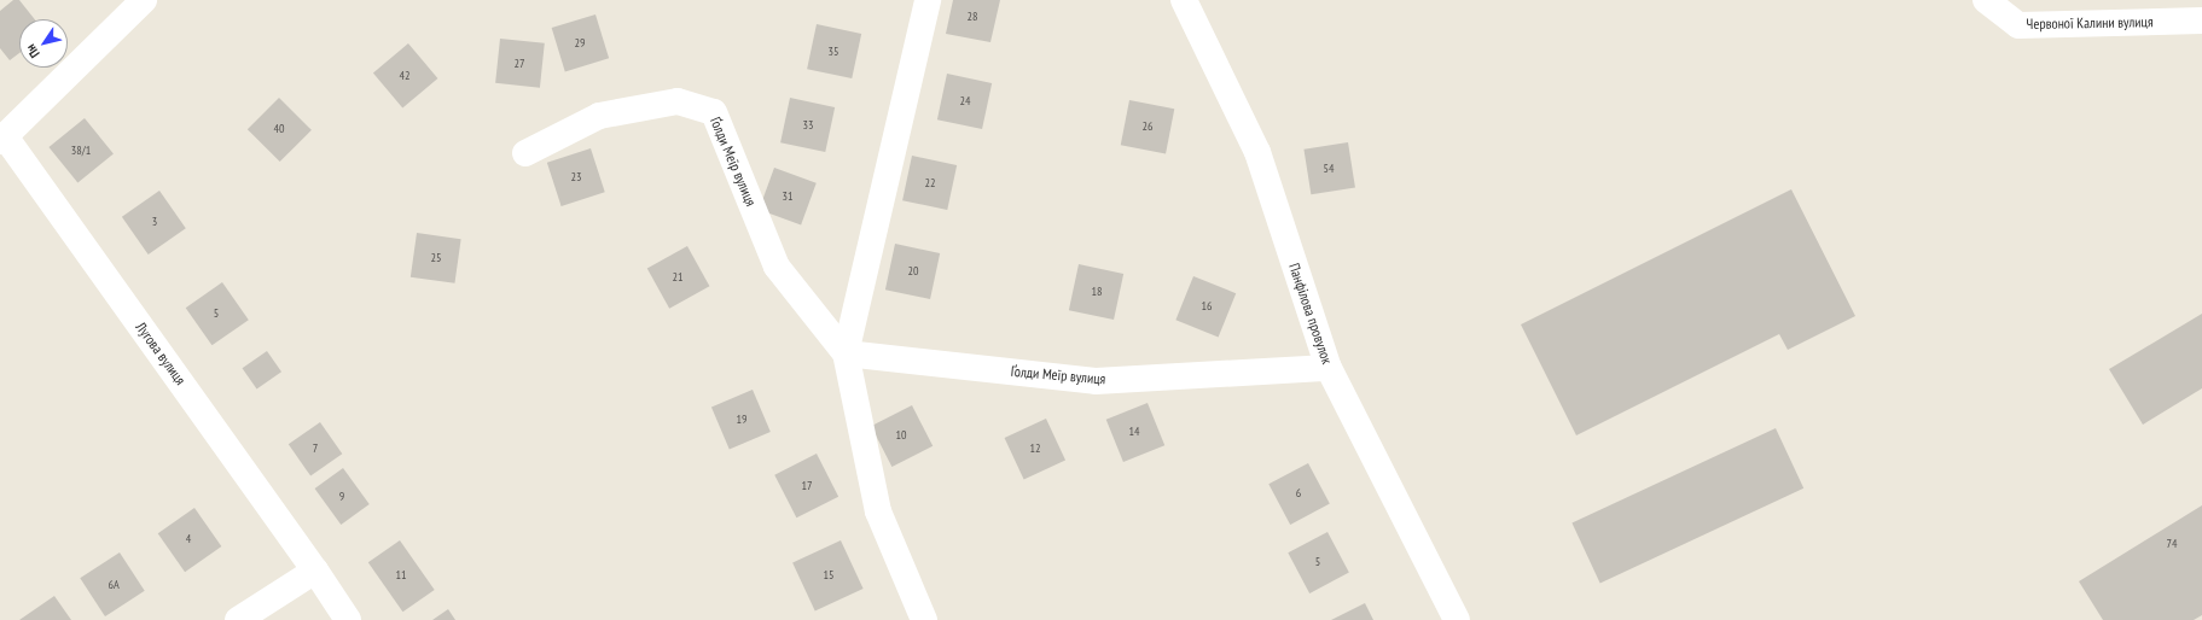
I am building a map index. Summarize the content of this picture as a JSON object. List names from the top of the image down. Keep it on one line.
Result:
{"streets":{"street":["Червоної Калини вулиця","Ґолди Меїр вулиця","Панфілова провулок","Лугова вулиця"]},"crossings":[["Ґолди Меїр вулиця","Панфілова провулок"]],"house_numbers":["28","29","35","27","42","24","33","26","40","38/1","54","23","22","31","3","25","20","21","18","16","5","19","14","10","7","12","17","6","9","4","74","5","11","15","6А"],"north":"bottom left"}
